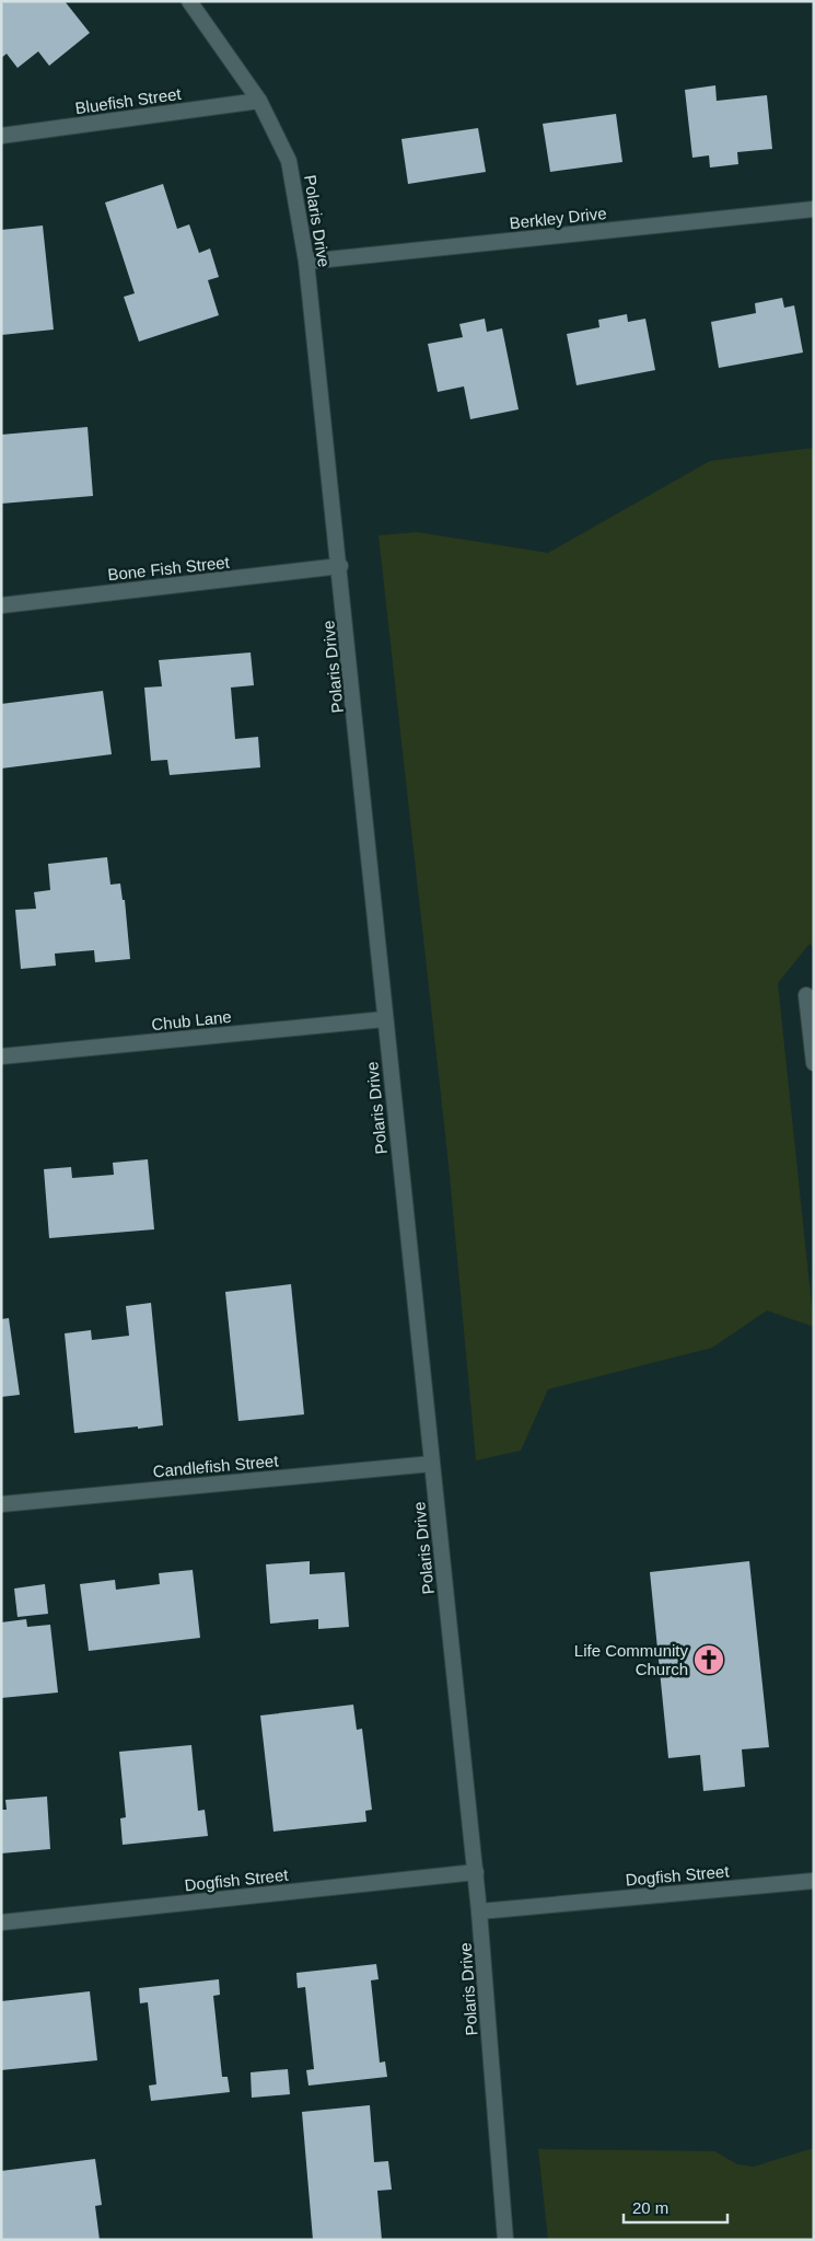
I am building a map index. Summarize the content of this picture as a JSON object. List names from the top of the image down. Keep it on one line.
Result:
{"streets":{"street":["Bluefish Street","Berkley Drive","Polaris Drive","Bone Fish Street","Chub Lane","Candlefish Street","Dogfish Street"]},"crossings":[["Bluefish Street","Polaris Drive"],["Berkley Drive","Polaris Drive"],["Polaris Drive","Bone Fish Street"],["Polaris Drive","Chub Lane"],["Polaris Drive","Candlefish Street"],["Polaris Drive","Dogfish Street"]],"places":{"church":["Life Community Church"]},"scale_bar":"20 m"}
